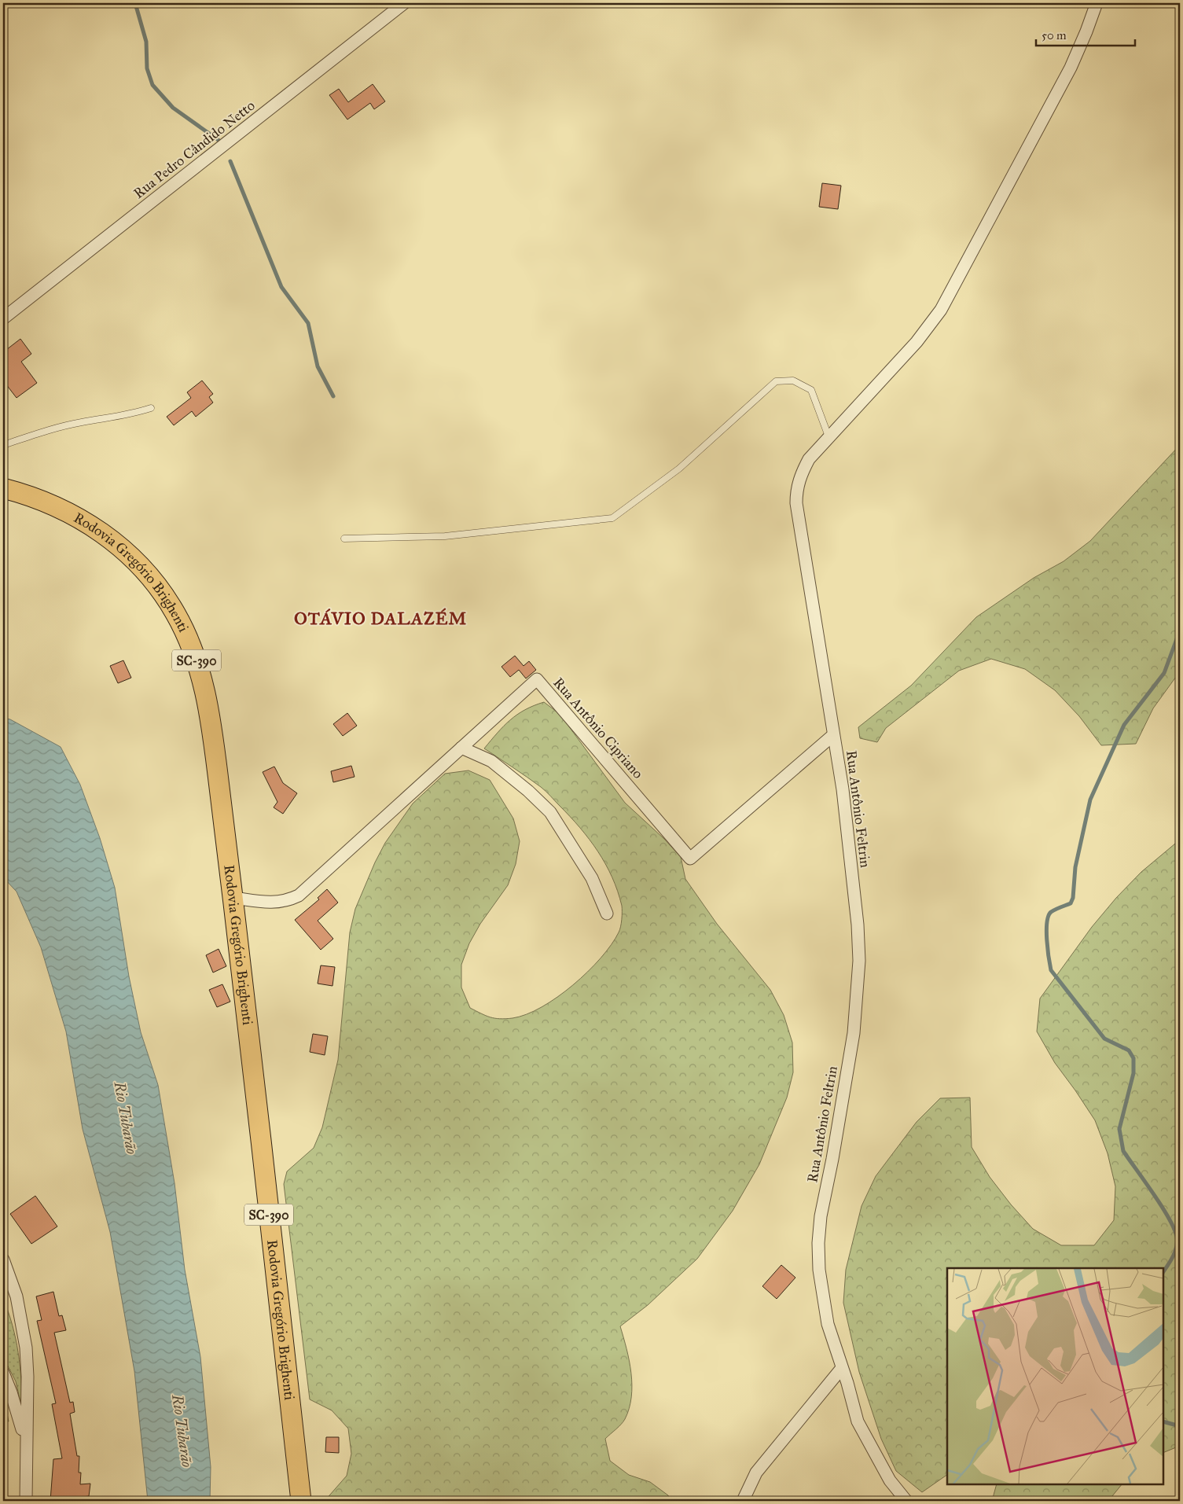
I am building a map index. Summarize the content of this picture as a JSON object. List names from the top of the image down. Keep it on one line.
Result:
{"streets":{"main road":["Rodovia Gregório Brighenti","SC-390"],"street":["Rua Pedro Cândido Netto","Rua Antônio Cipriano","Rua Antônio Feltrin"]},"crossings":[["Rodovia Gregório Brighenti","Rua Antônio Cipriano"],["Rua Antônio Cipriano","Rua Antônio Feltrin"]],"districts":["OTÁVIO DALAZÉM"],"water":["Rio Tubarão"],"scale_bar":"50 m"}
